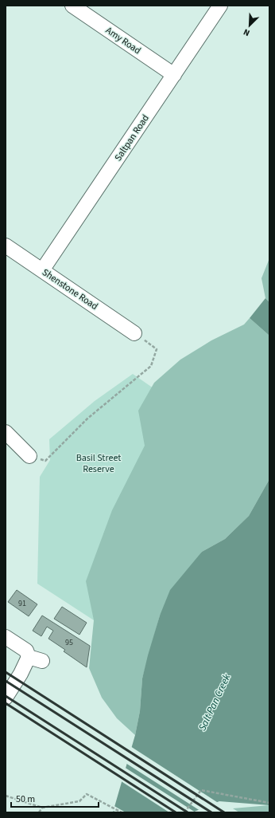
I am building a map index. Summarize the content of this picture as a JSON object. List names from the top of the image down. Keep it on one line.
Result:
{"streets":{"street":["Amy Road","Saltpan Road","Shenstone Road"]},"crossings":[["Amy Road","Saltpan Road"],["Saltpan Road","Shenstone Road"]],"water":["Salt Pan Creek"],"parks":["Basil Street Reserve"],"house_numbers":["91","95"],"scale_bar":"50 m","north":"bottom left"}
